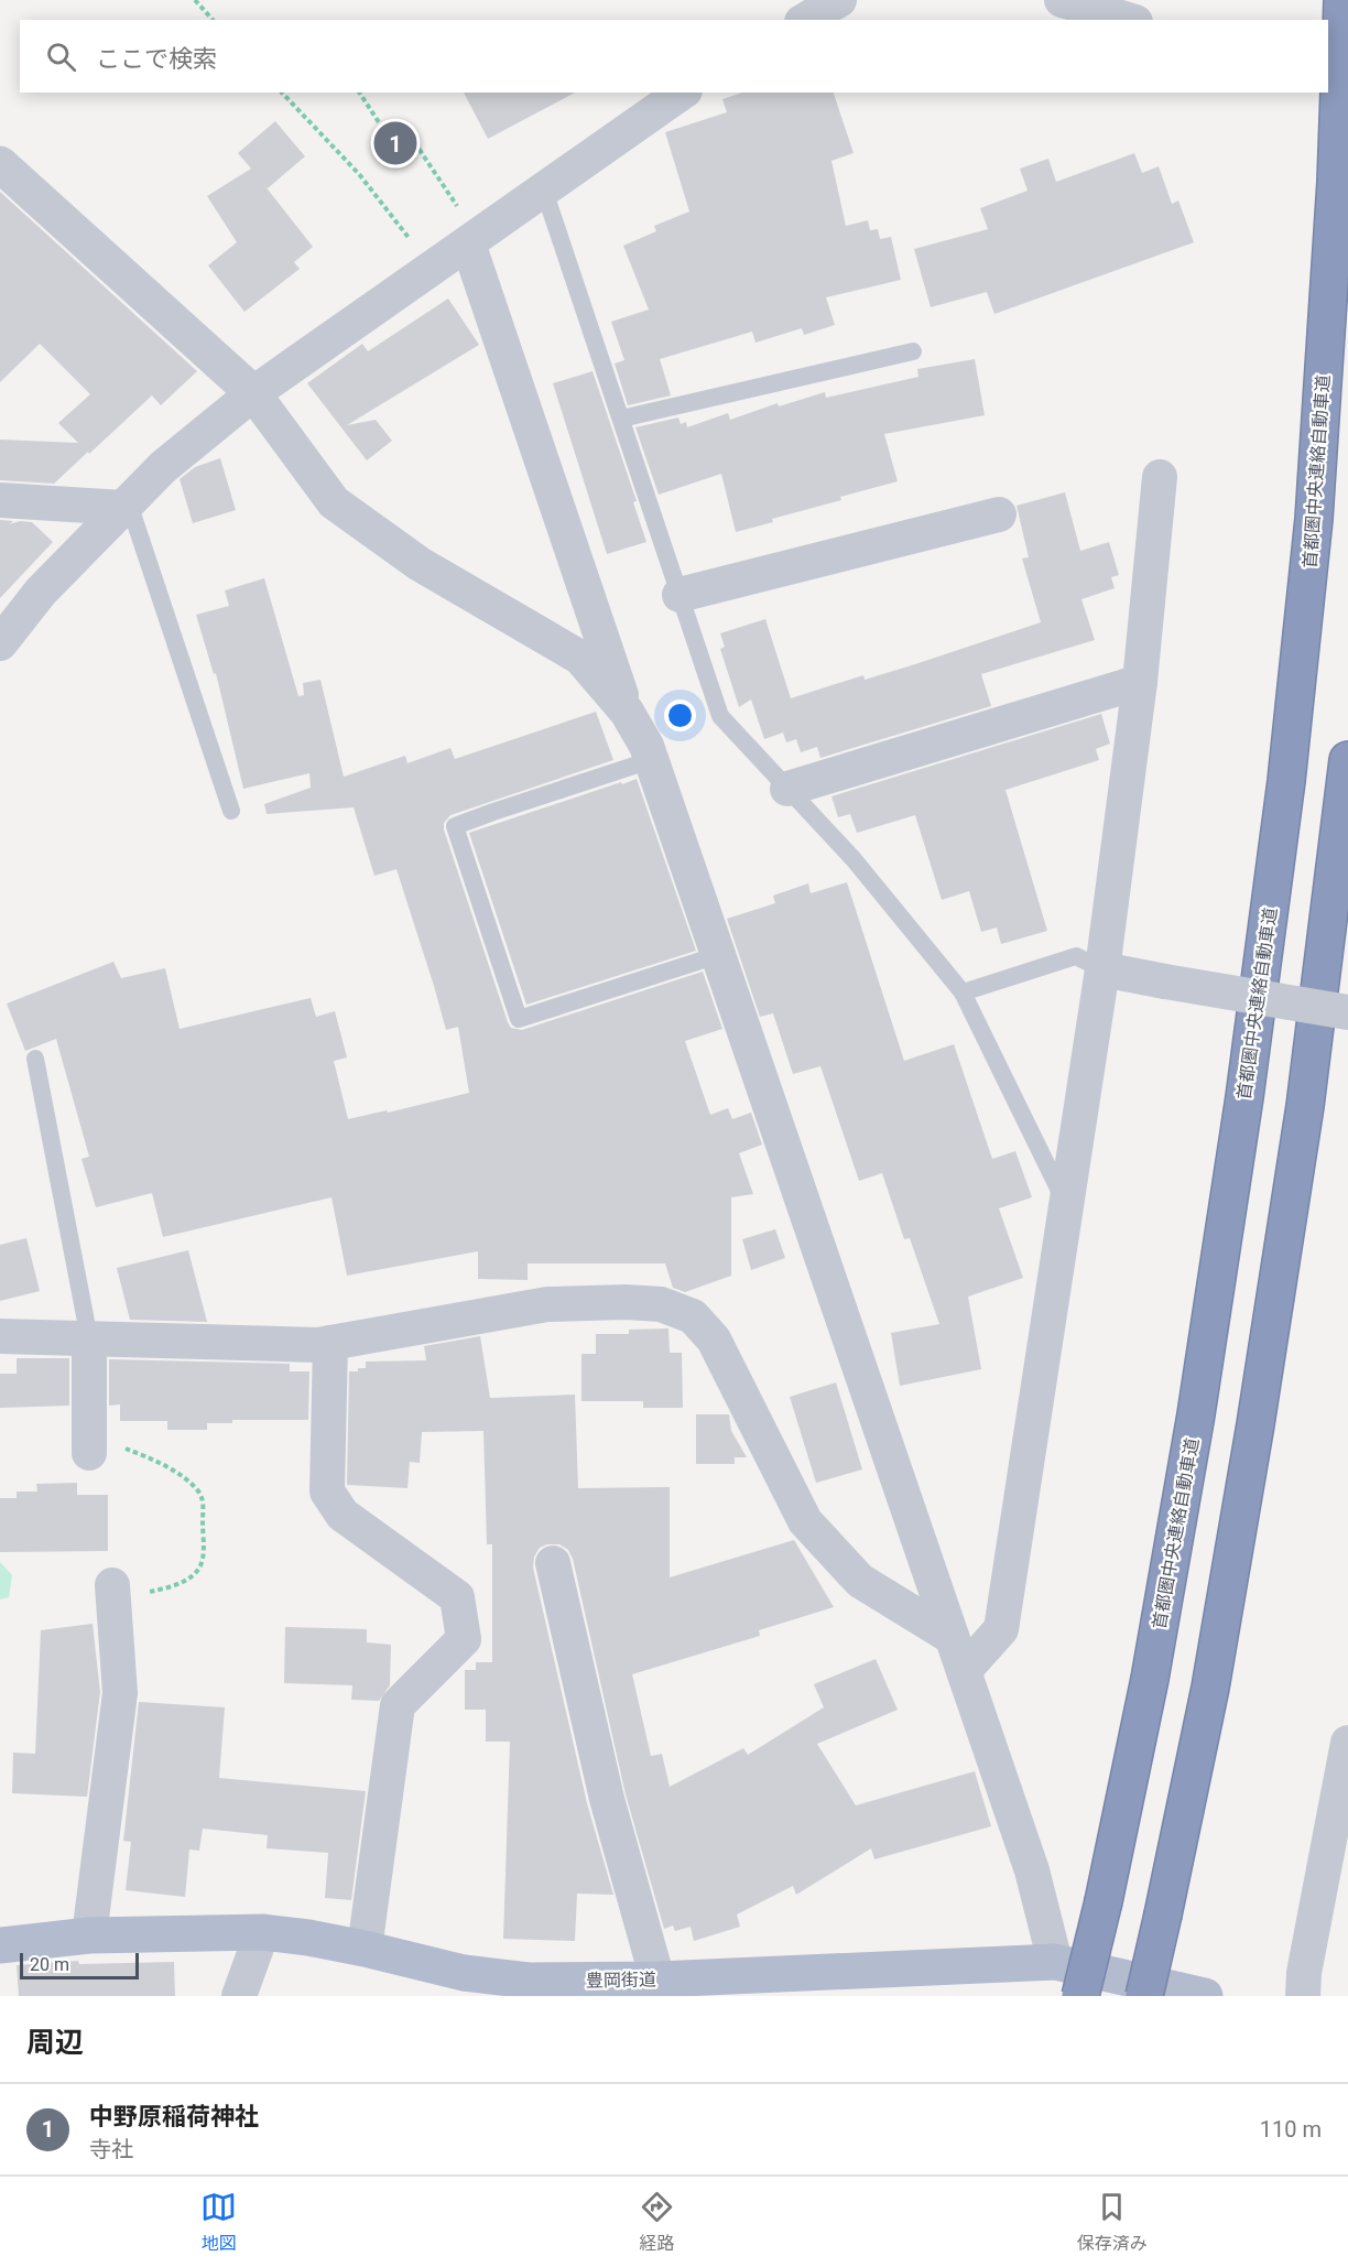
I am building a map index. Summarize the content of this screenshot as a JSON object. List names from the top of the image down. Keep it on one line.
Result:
{"streets":{"highway":["首都圏中央連絡自動車道"],"main road":["豊岡街道"]},"scale_bar":"20 m","page":{"search":"ここで検索","pins":"1","scale":"20 m","heading":"周辺","list":[{"mark":"1","name":"中野原稲荷神社","note":"寺社","value":"110 m"}],"nav":["地図","経路","保存済み"]}}
